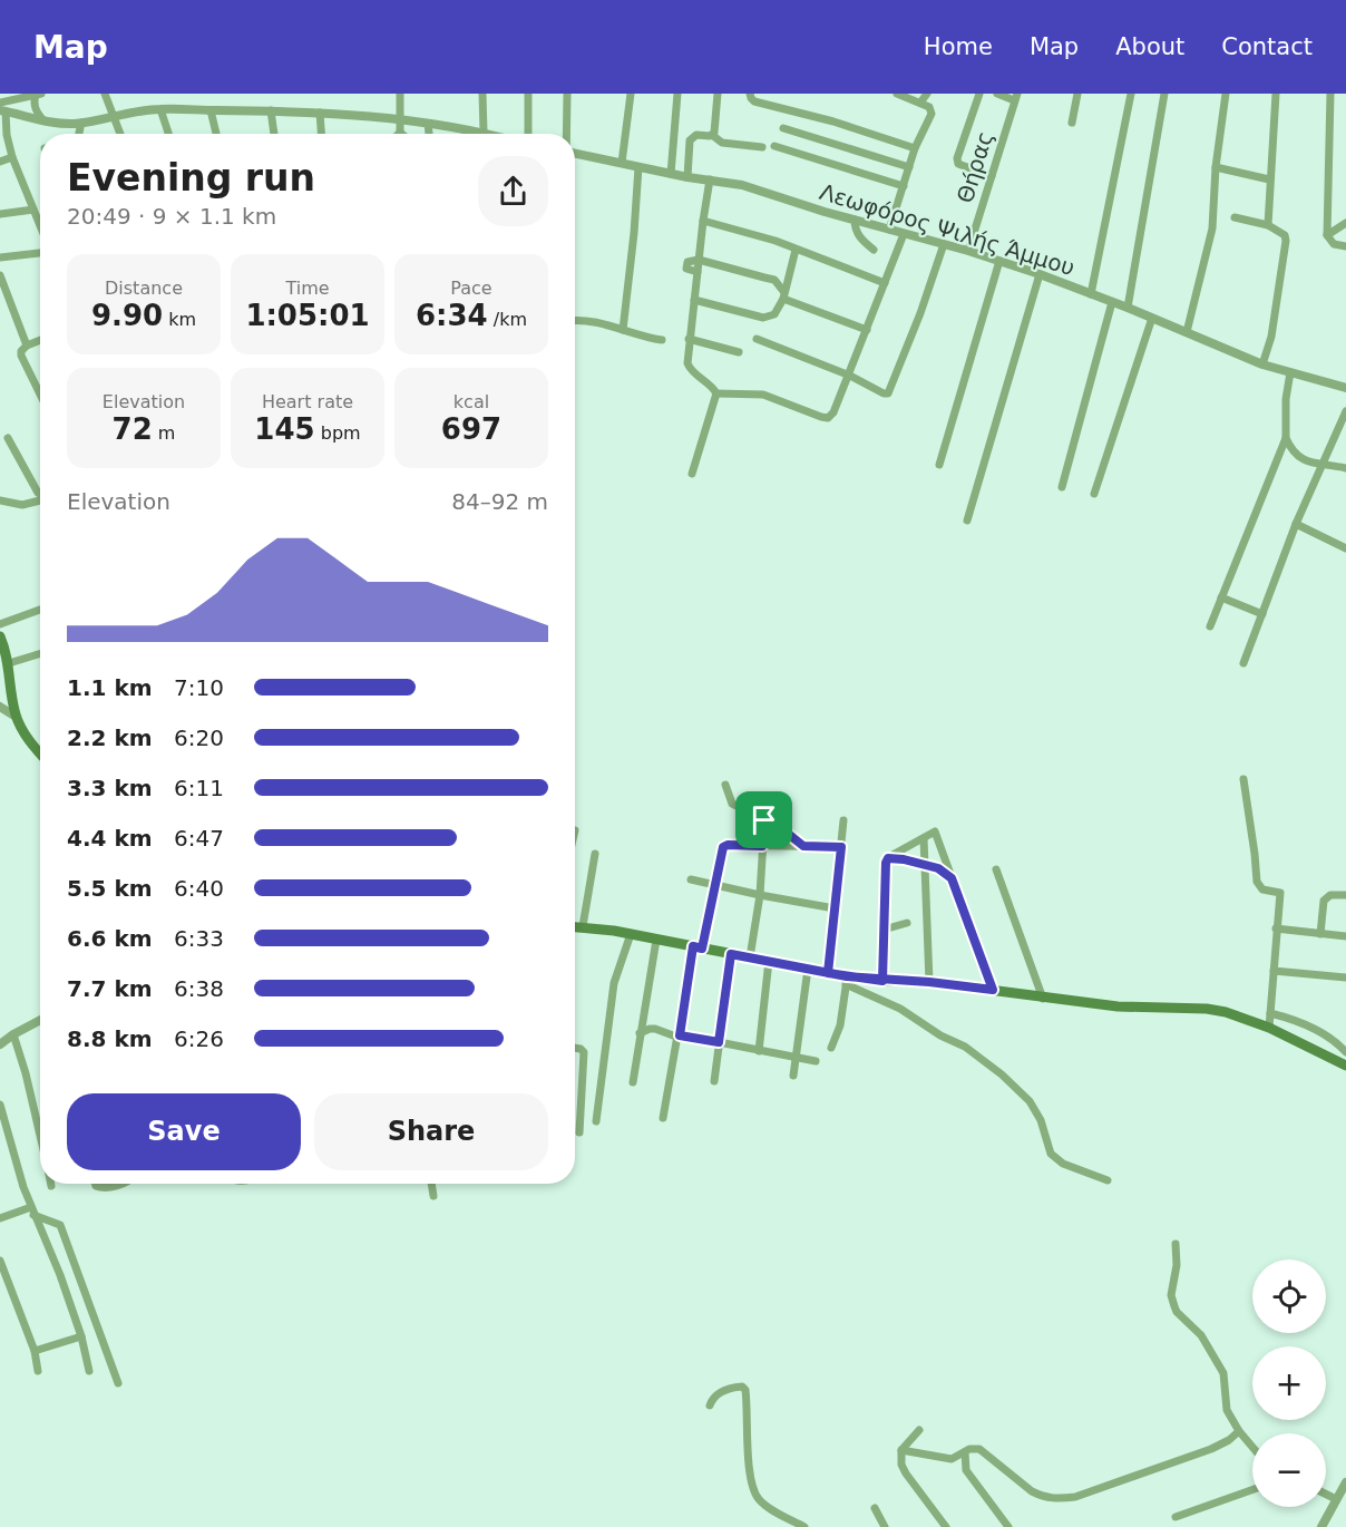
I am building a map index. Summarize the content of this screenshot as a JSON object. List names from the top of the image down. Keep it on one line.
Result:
{"streets":{"street":["Θήρας","Λεωφόρος Ψιλής Άμμου"]},"crossings":[["Θήρας","Λεωφόρος Ψιλής Άμμου"]],"page":{"header":"Map","nav":["Home","Map","About","Contact"],"heading":["Evening run","20:49 · 9 × 1.1 km"],"stats":[["Distance","9.90 km"],["Time","1:05:01"],["Pace","6:34 /km"],["Elevation","72 m"],["Heart rate","145 bpm"],["kcal","697"]],"chart":["Elevation","84–92 m"],"list":[{"name":"1.1 km","note":"7:10"},{"name":"2.2 km","note":"6:20"},{"name":"3.3 km","note":"6:11"},{"name":"4.4 km","note":"6:47"},{"name":"5.5 km","note":"6:40"},{"name":"6.6 km","note":"6:33"},{"name":"7.7 km","note":"6:38"},{"name":"8.8 km","note":"6:26"}],"buttons":["Save","Share"],"map_buttons":["+","−"]}}
